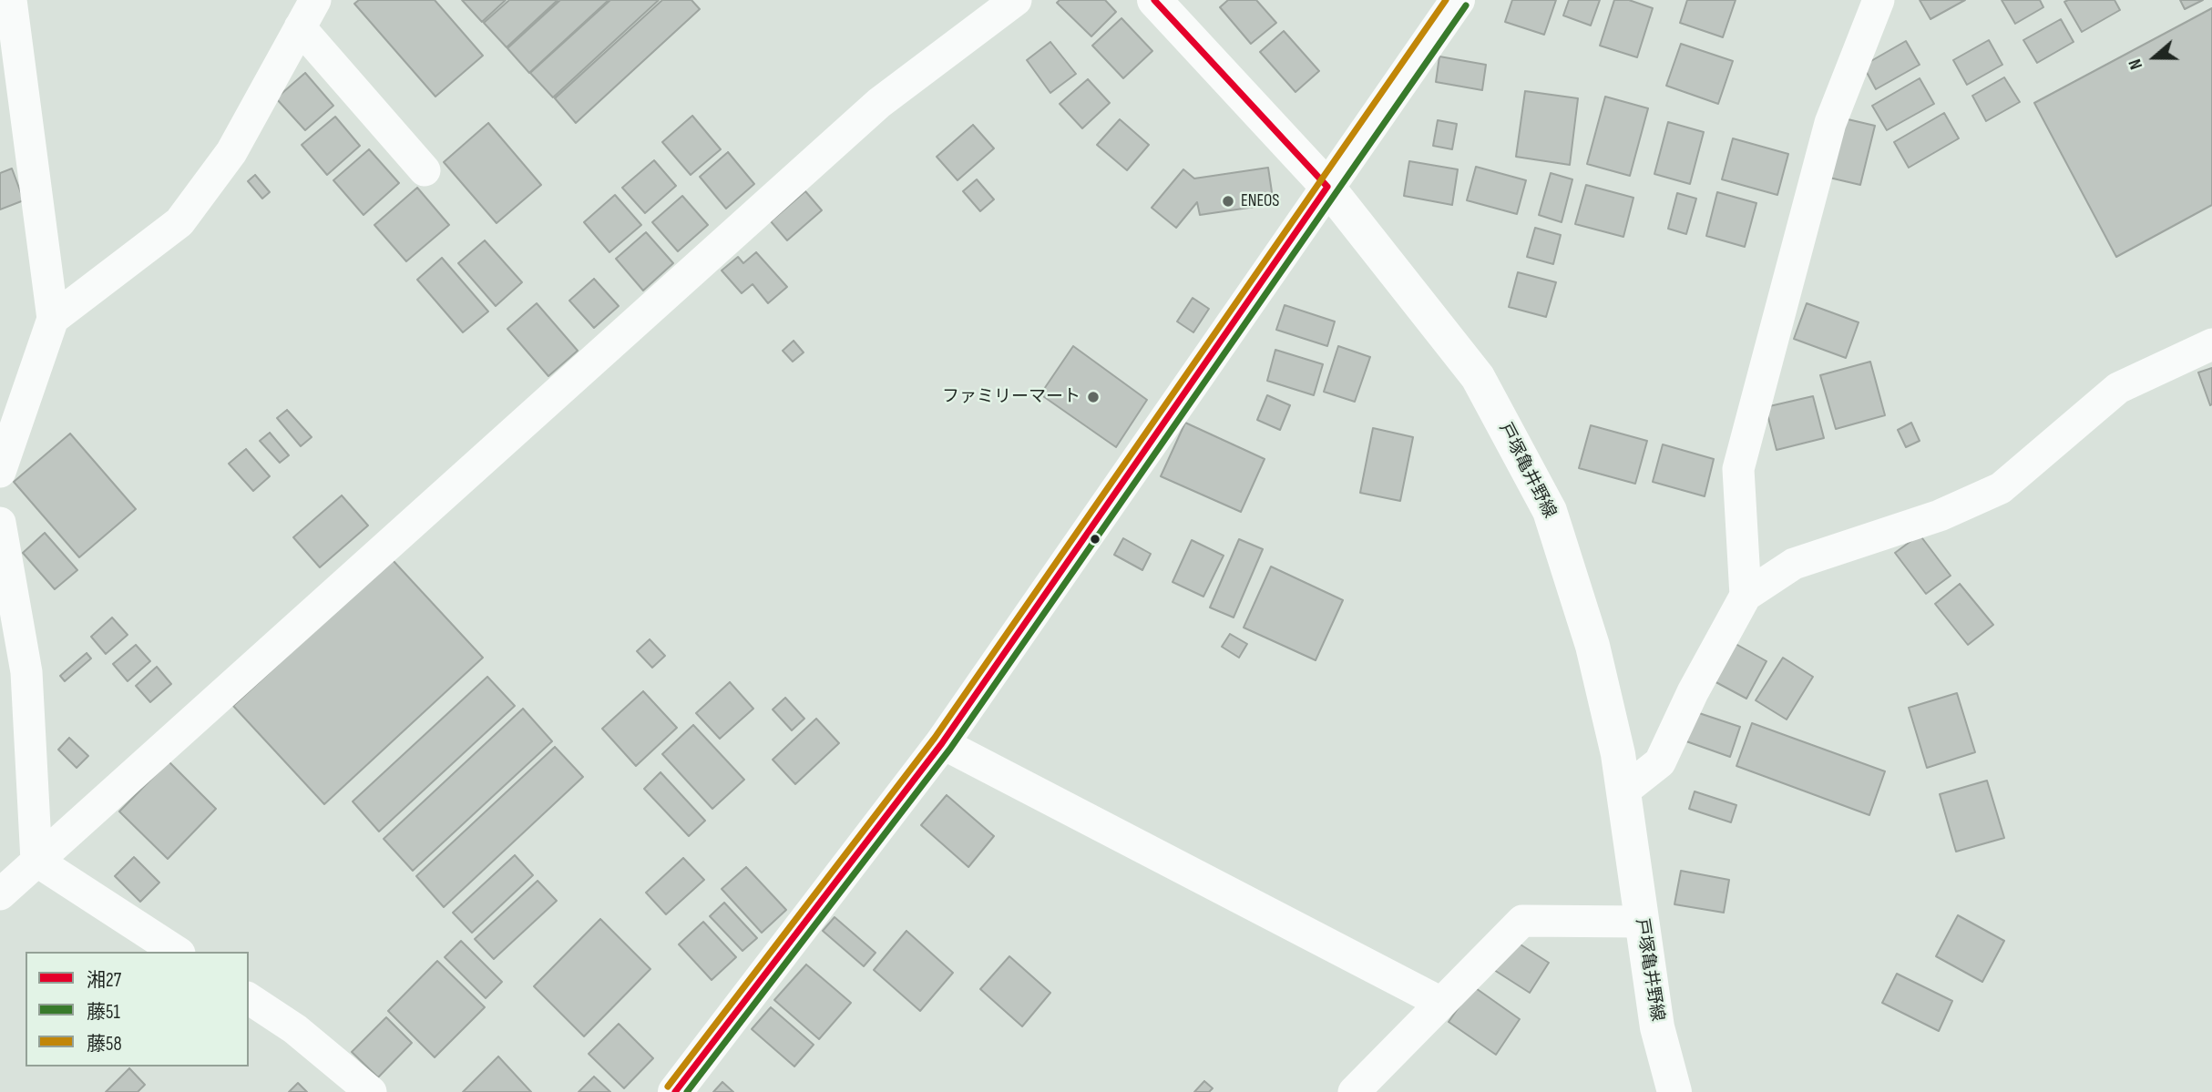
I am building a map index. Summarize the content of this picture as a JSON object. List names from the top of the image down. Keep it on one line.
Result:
{"streets":{"street":["戸塚亀井野線"]},"places":["ENEOS","ファミリーマート"],"lines":["transit line 湘27","transit line 藤58","transit line 藤51"],"legend":["湘27","藤51","藤58"],"north":"left"}
